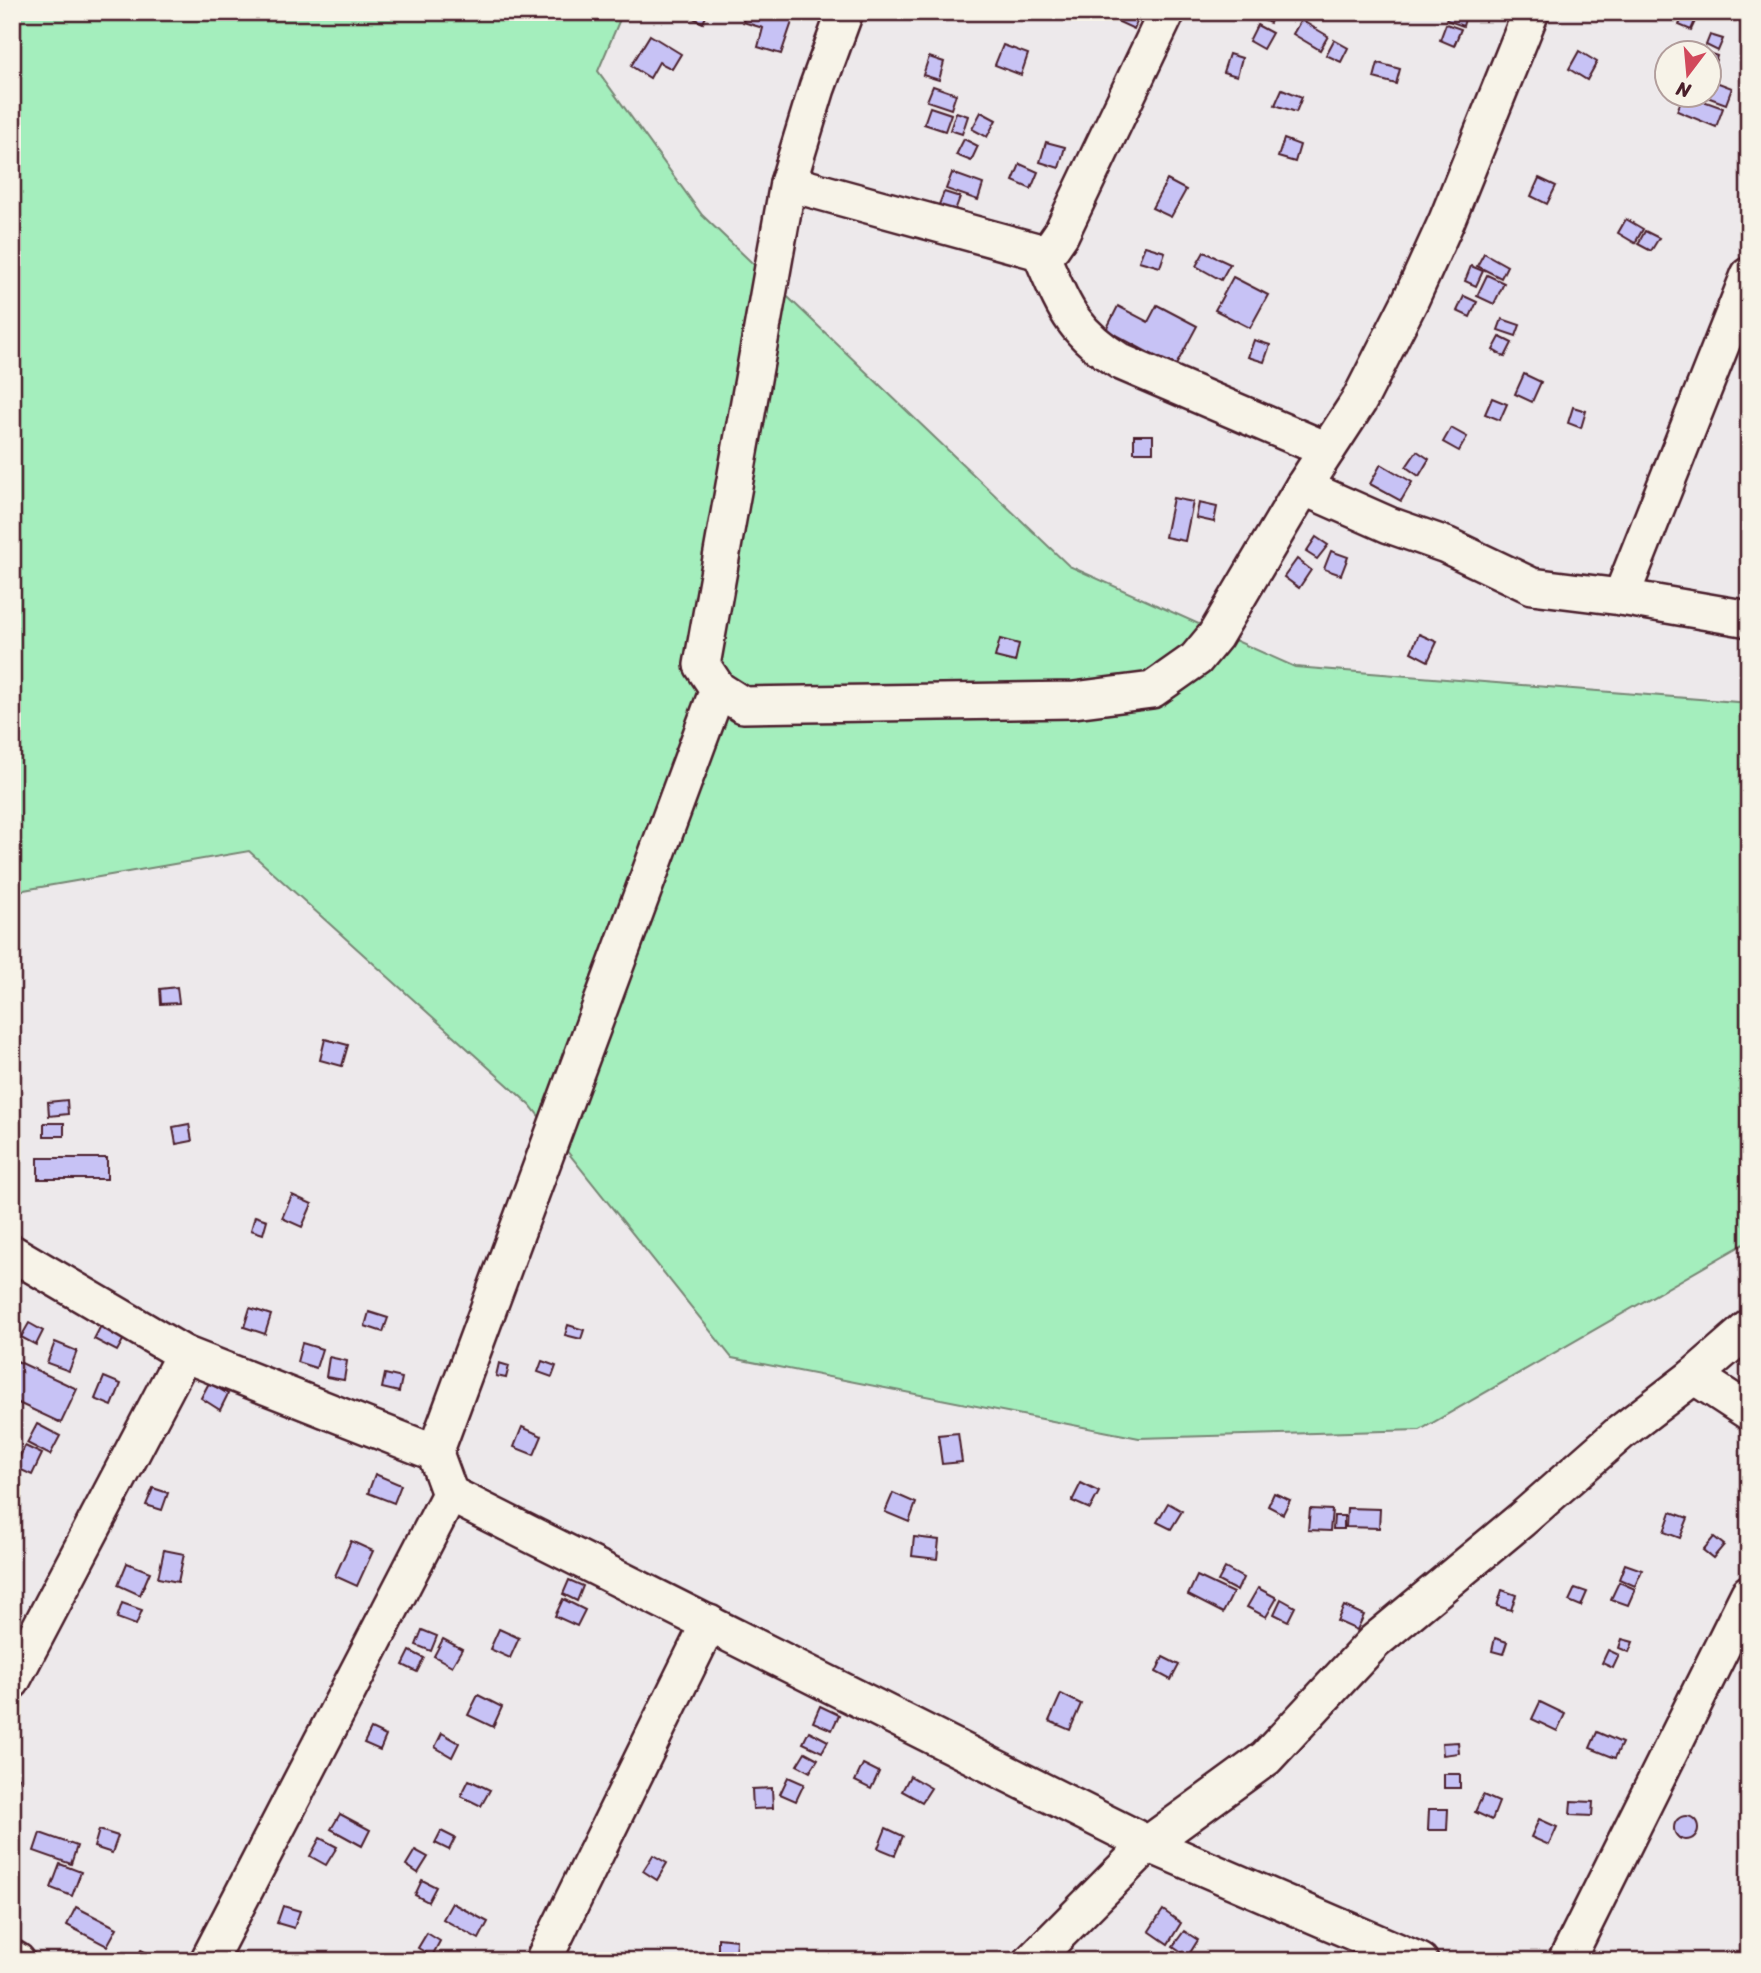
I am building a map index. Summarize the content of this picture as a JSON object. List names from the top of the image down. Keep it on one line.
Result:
{"north":"bottom"}
